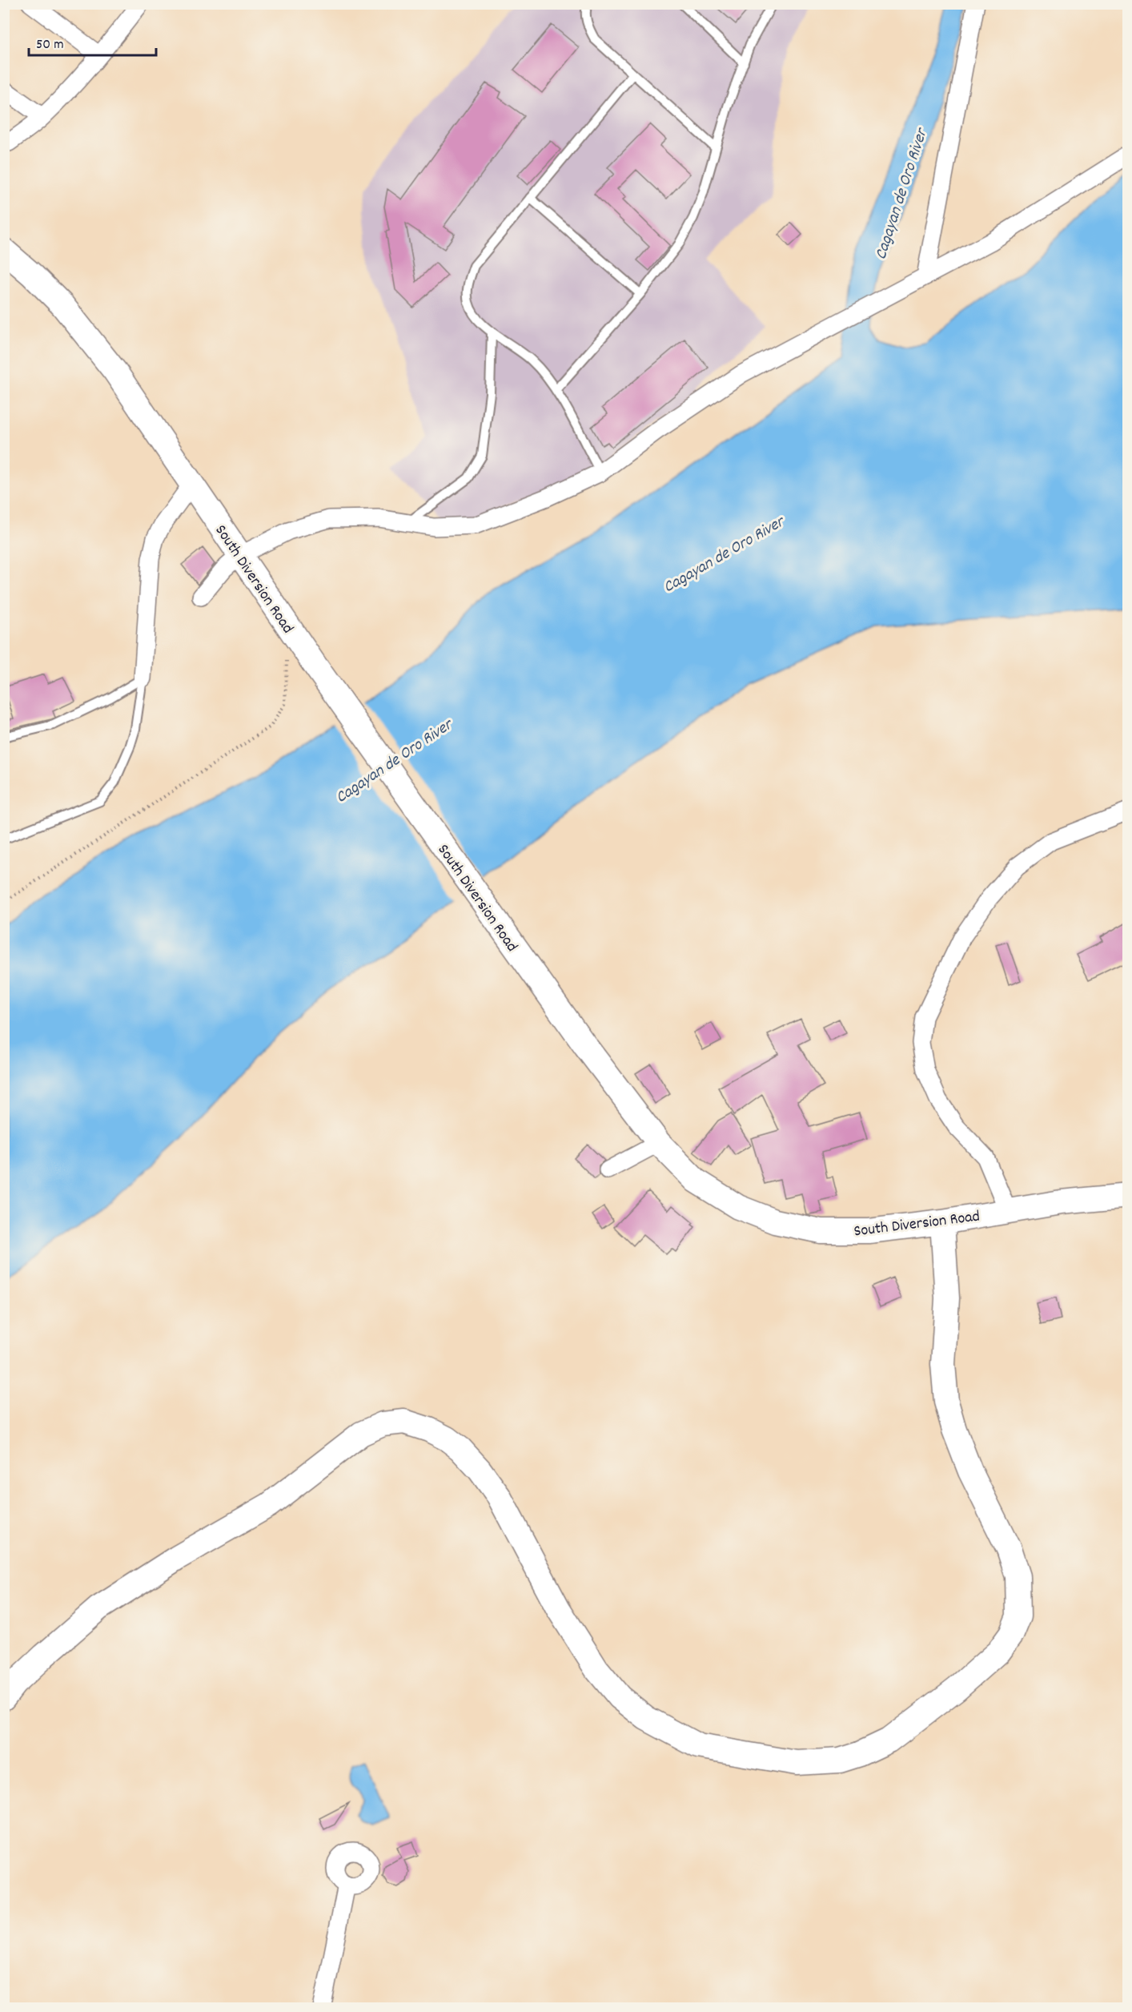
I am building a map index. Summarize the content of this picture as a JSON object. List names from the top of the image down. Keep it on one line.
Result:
{"streets":{"street":["South Diversion Road"]},"water":["Cagayan de Oro River"],"scale_bar":"50 m"}
